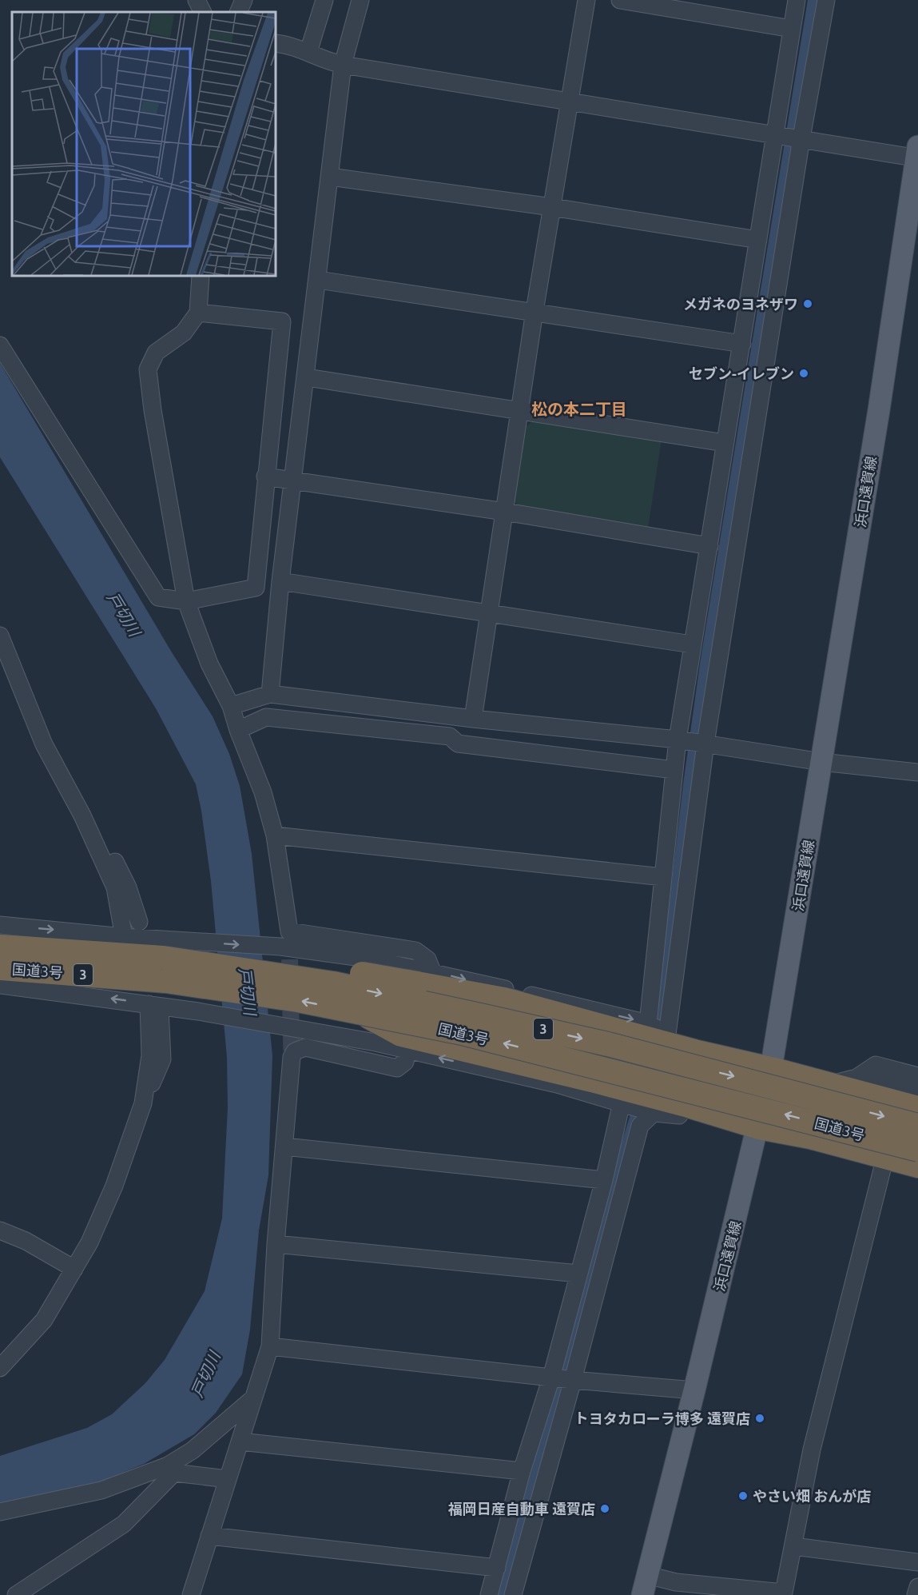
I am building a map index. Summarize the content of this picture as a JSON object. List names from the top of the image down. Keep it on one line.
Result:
{"streets":{"highway":["国道3号","3"],"main road":["浜口遠賀線"]},"districts":["松の本二丁目"],"water":["戸切川"],"places":["メガネのヨネザワ","セブン-イレブン","トヨタカローラ博多 遠賀店","やさい畑 おんが店","福岡日産自動車 遠賀店"]}
